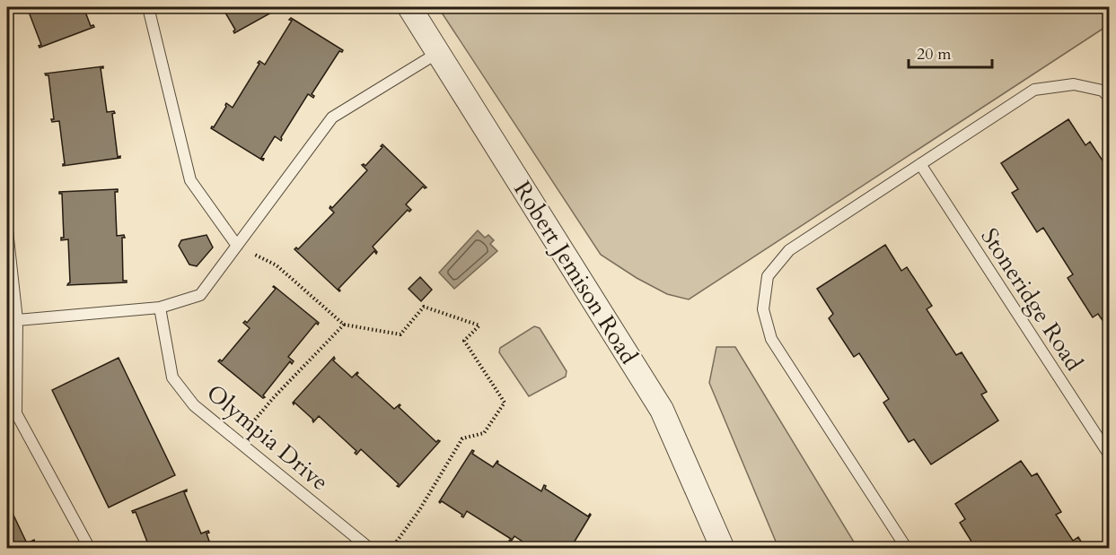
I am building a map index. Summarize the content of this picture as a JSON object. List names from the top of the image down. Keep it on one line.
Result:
{"streets":{"street":["Robert Jemison Road"],"lane":["Stoneridge Road","Olympia Drive"]},"scale_bar":"20 m"}
